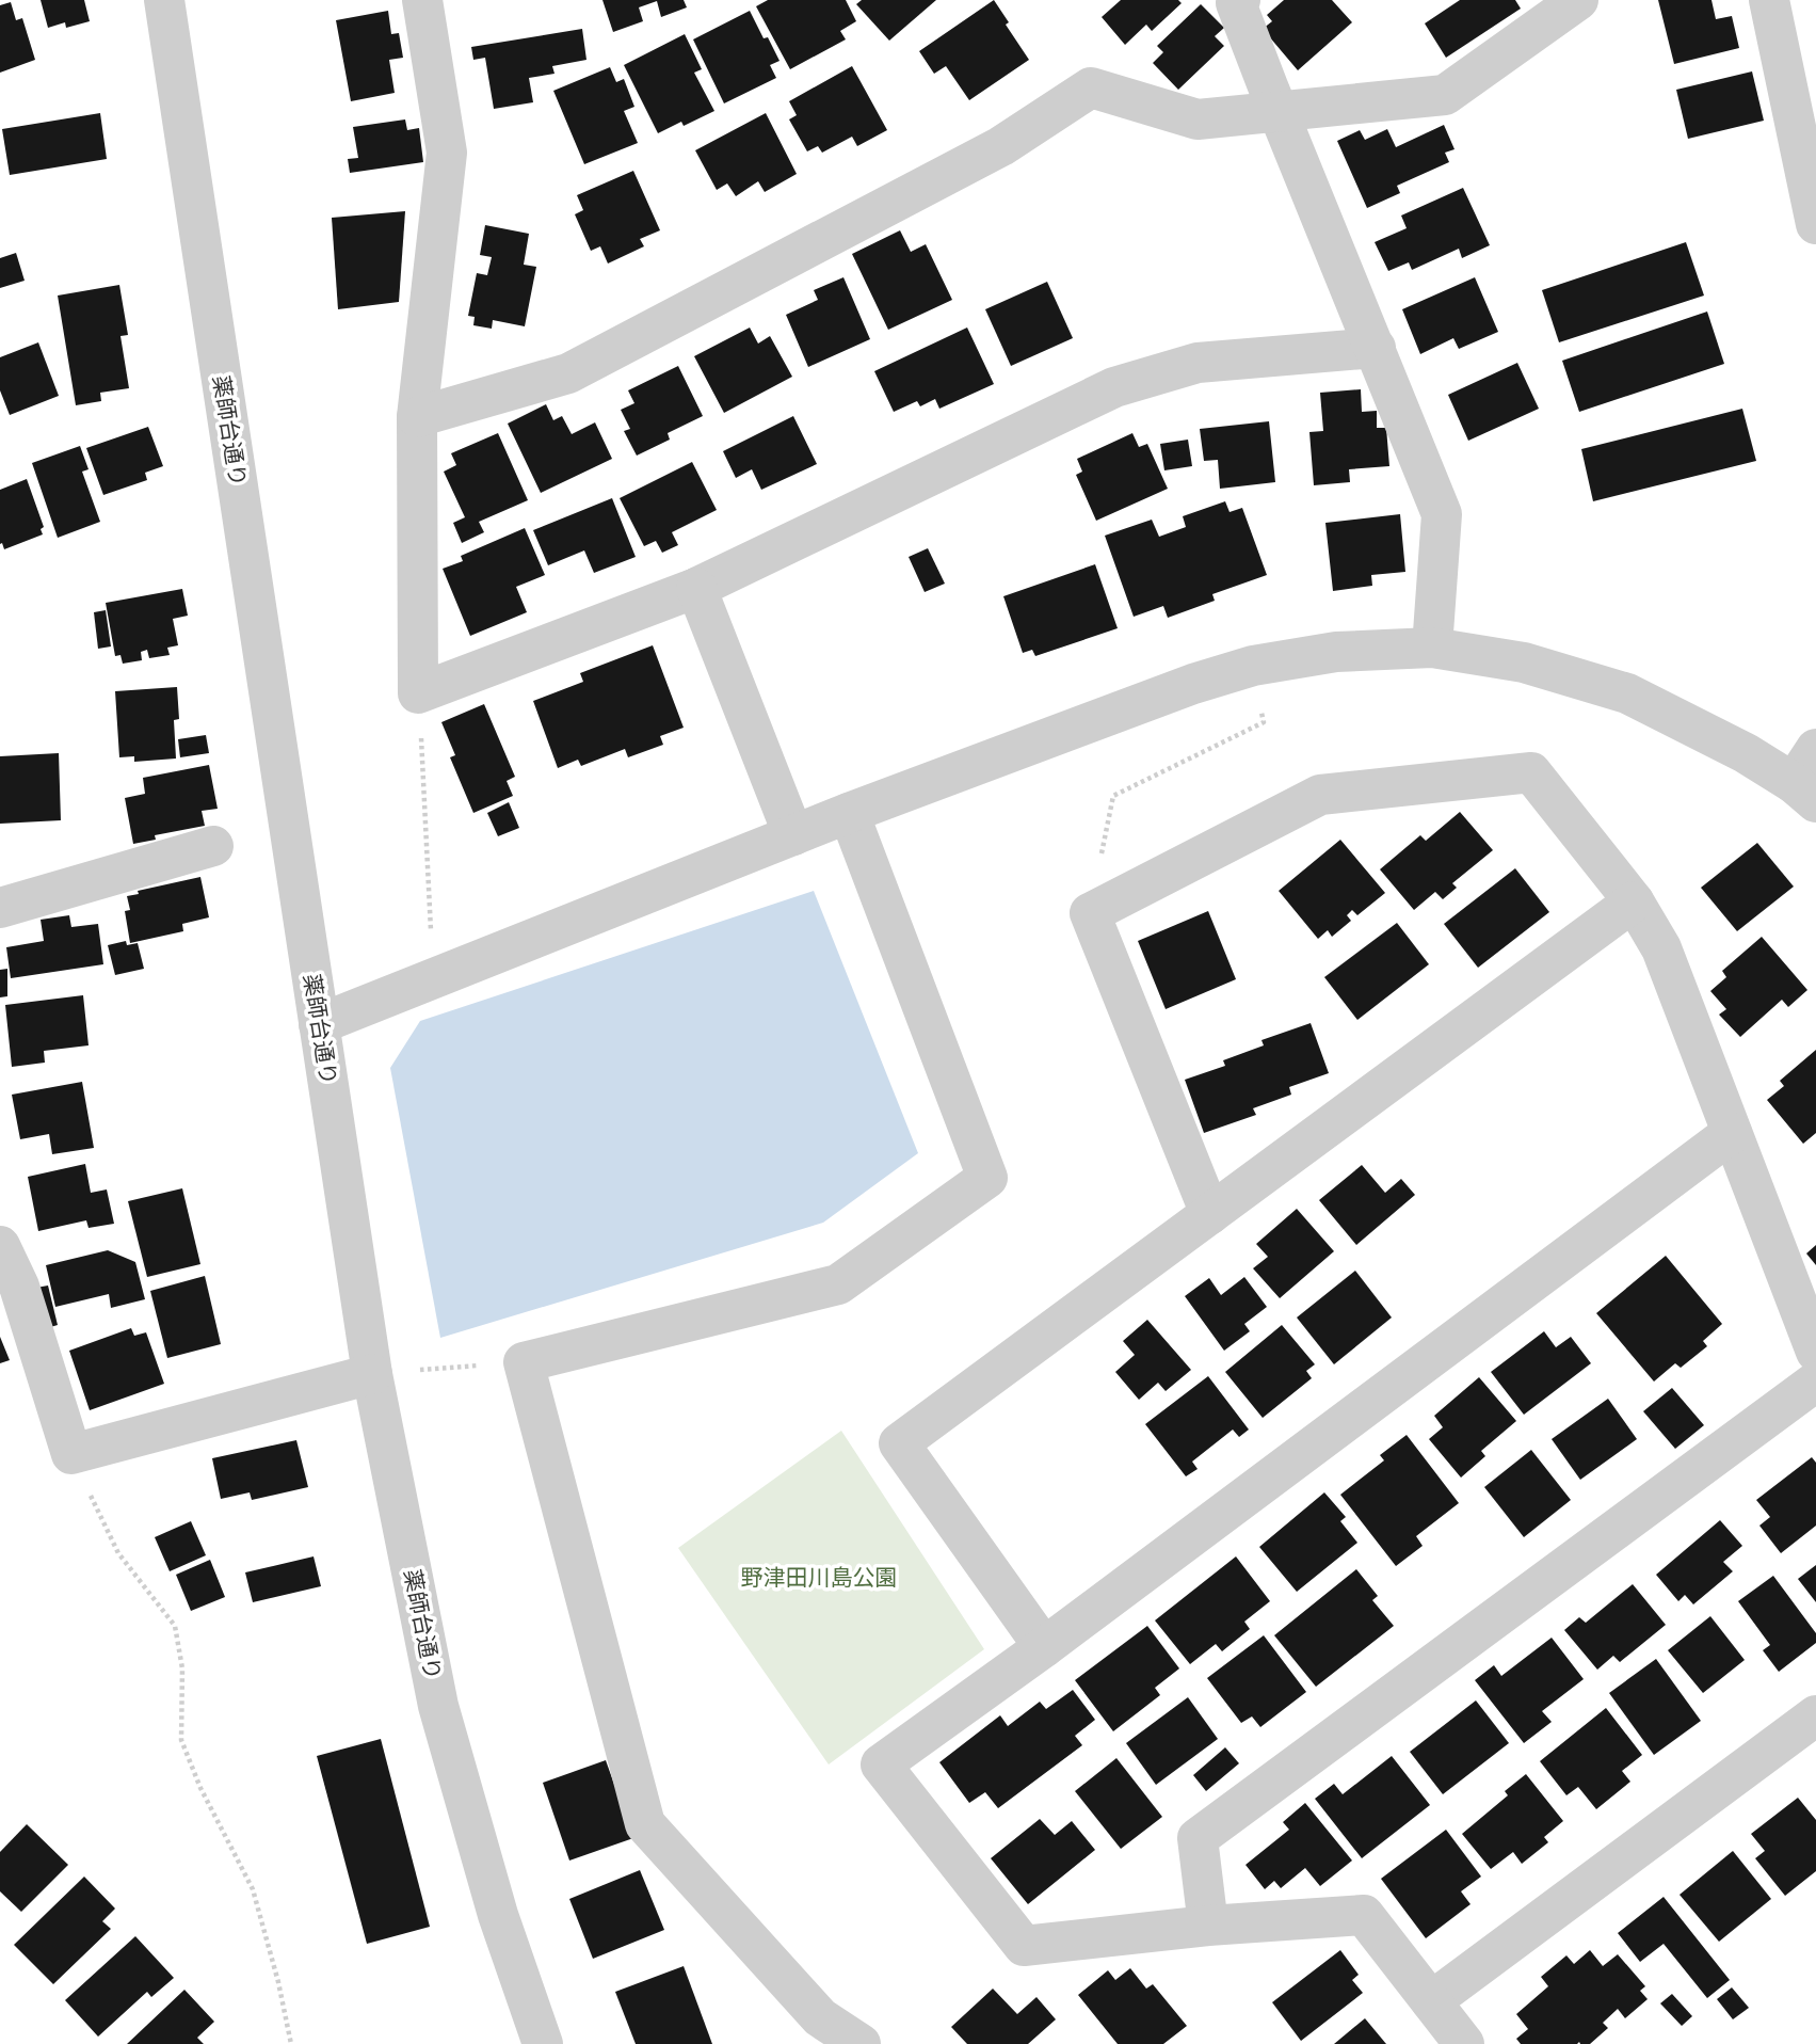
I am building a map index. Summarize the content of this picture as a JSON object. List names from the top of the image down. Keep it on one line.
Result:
{"streets":{"street":["薬師台通り"]},"parks":["野津田川島公園"]}
